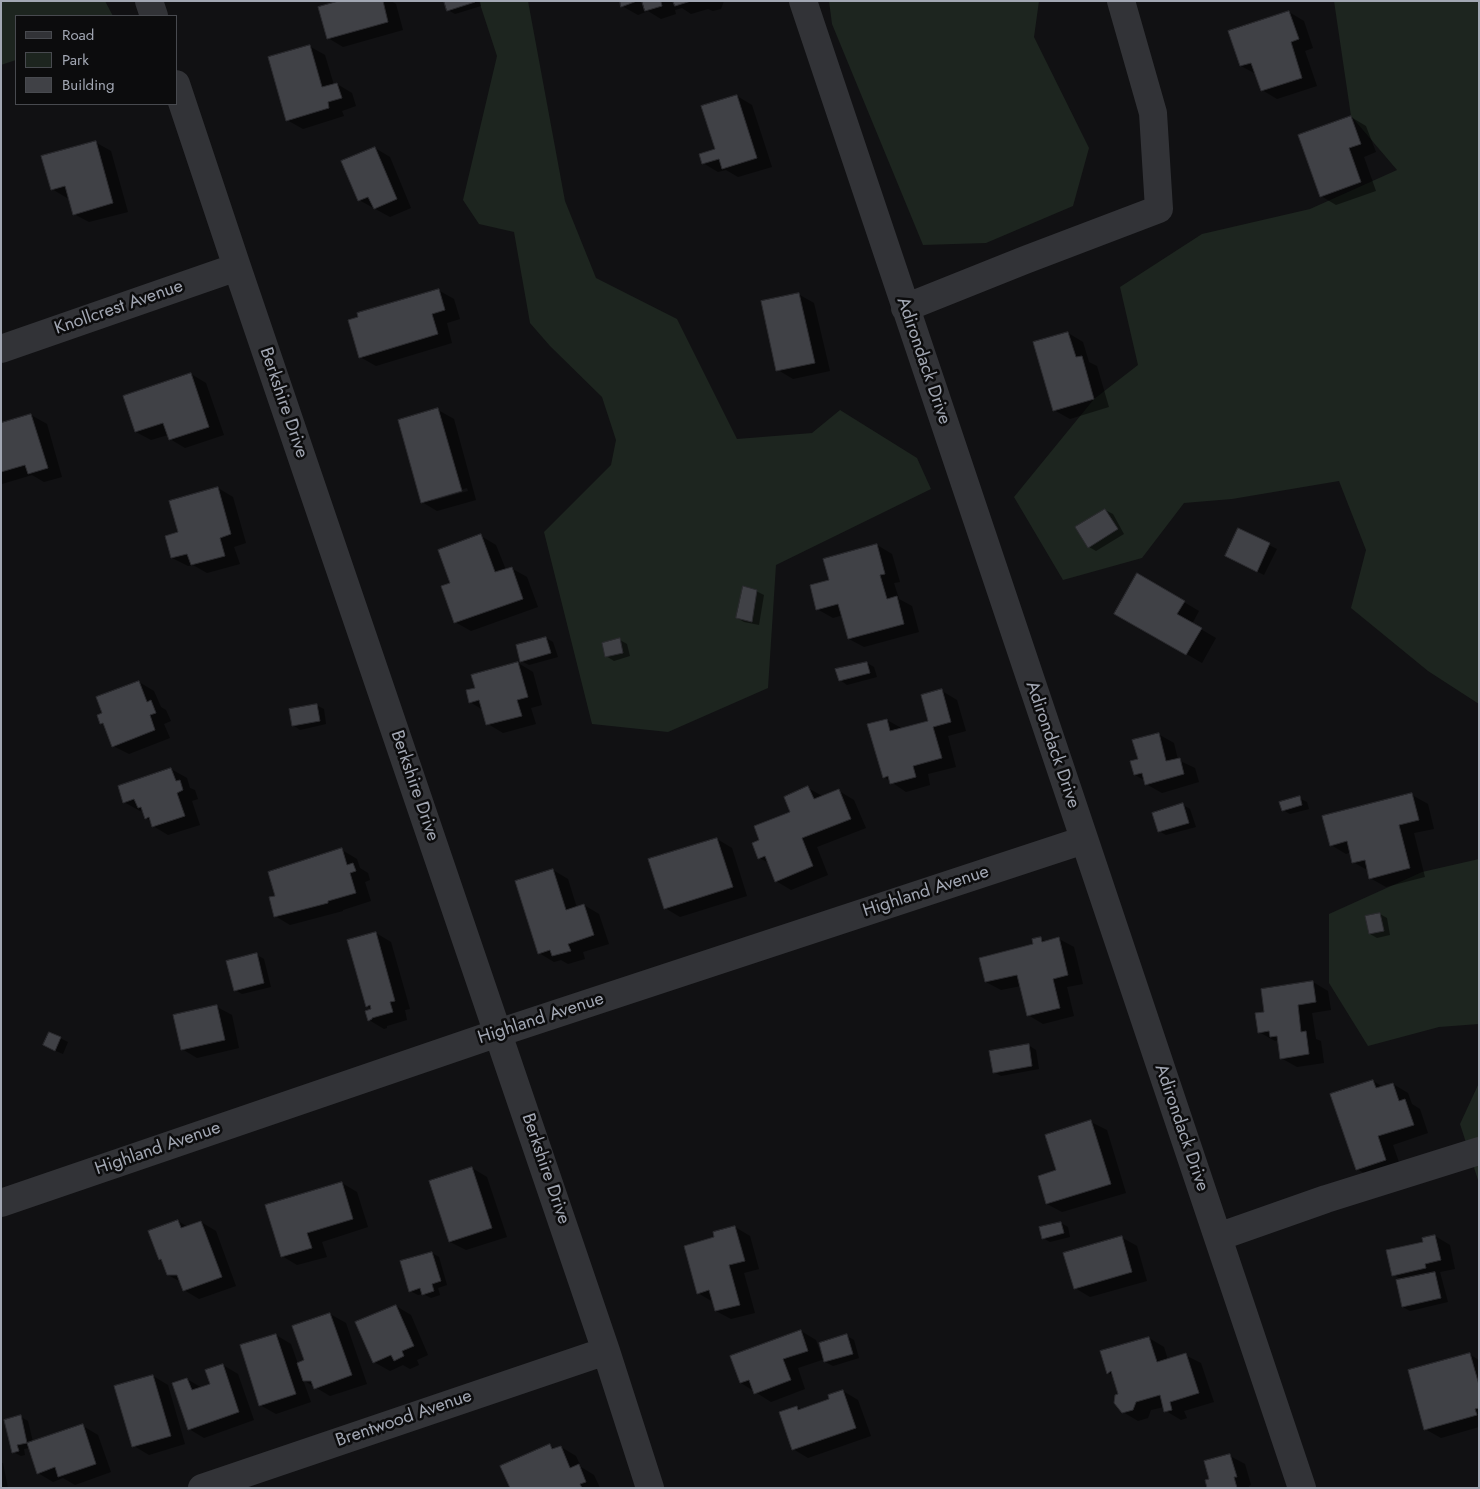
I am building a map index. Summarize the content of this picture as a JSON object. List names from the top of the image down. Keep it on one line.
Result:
{"streets":{"street":["Knollcrest Avenue","Adirondack Drive","Berkshire Drive","Highland Avenue","Brentwood Avenue"]},"crossings":[["Knollcrest Avenue","Berkshire Drive"],["Adirondack Drive","Highland Avenue"],["Berkshire Drive","Highland Avenue"],["Berkshire Drive","Brentwood Avenue"]],"legend":["Road","Park","Building"]}
